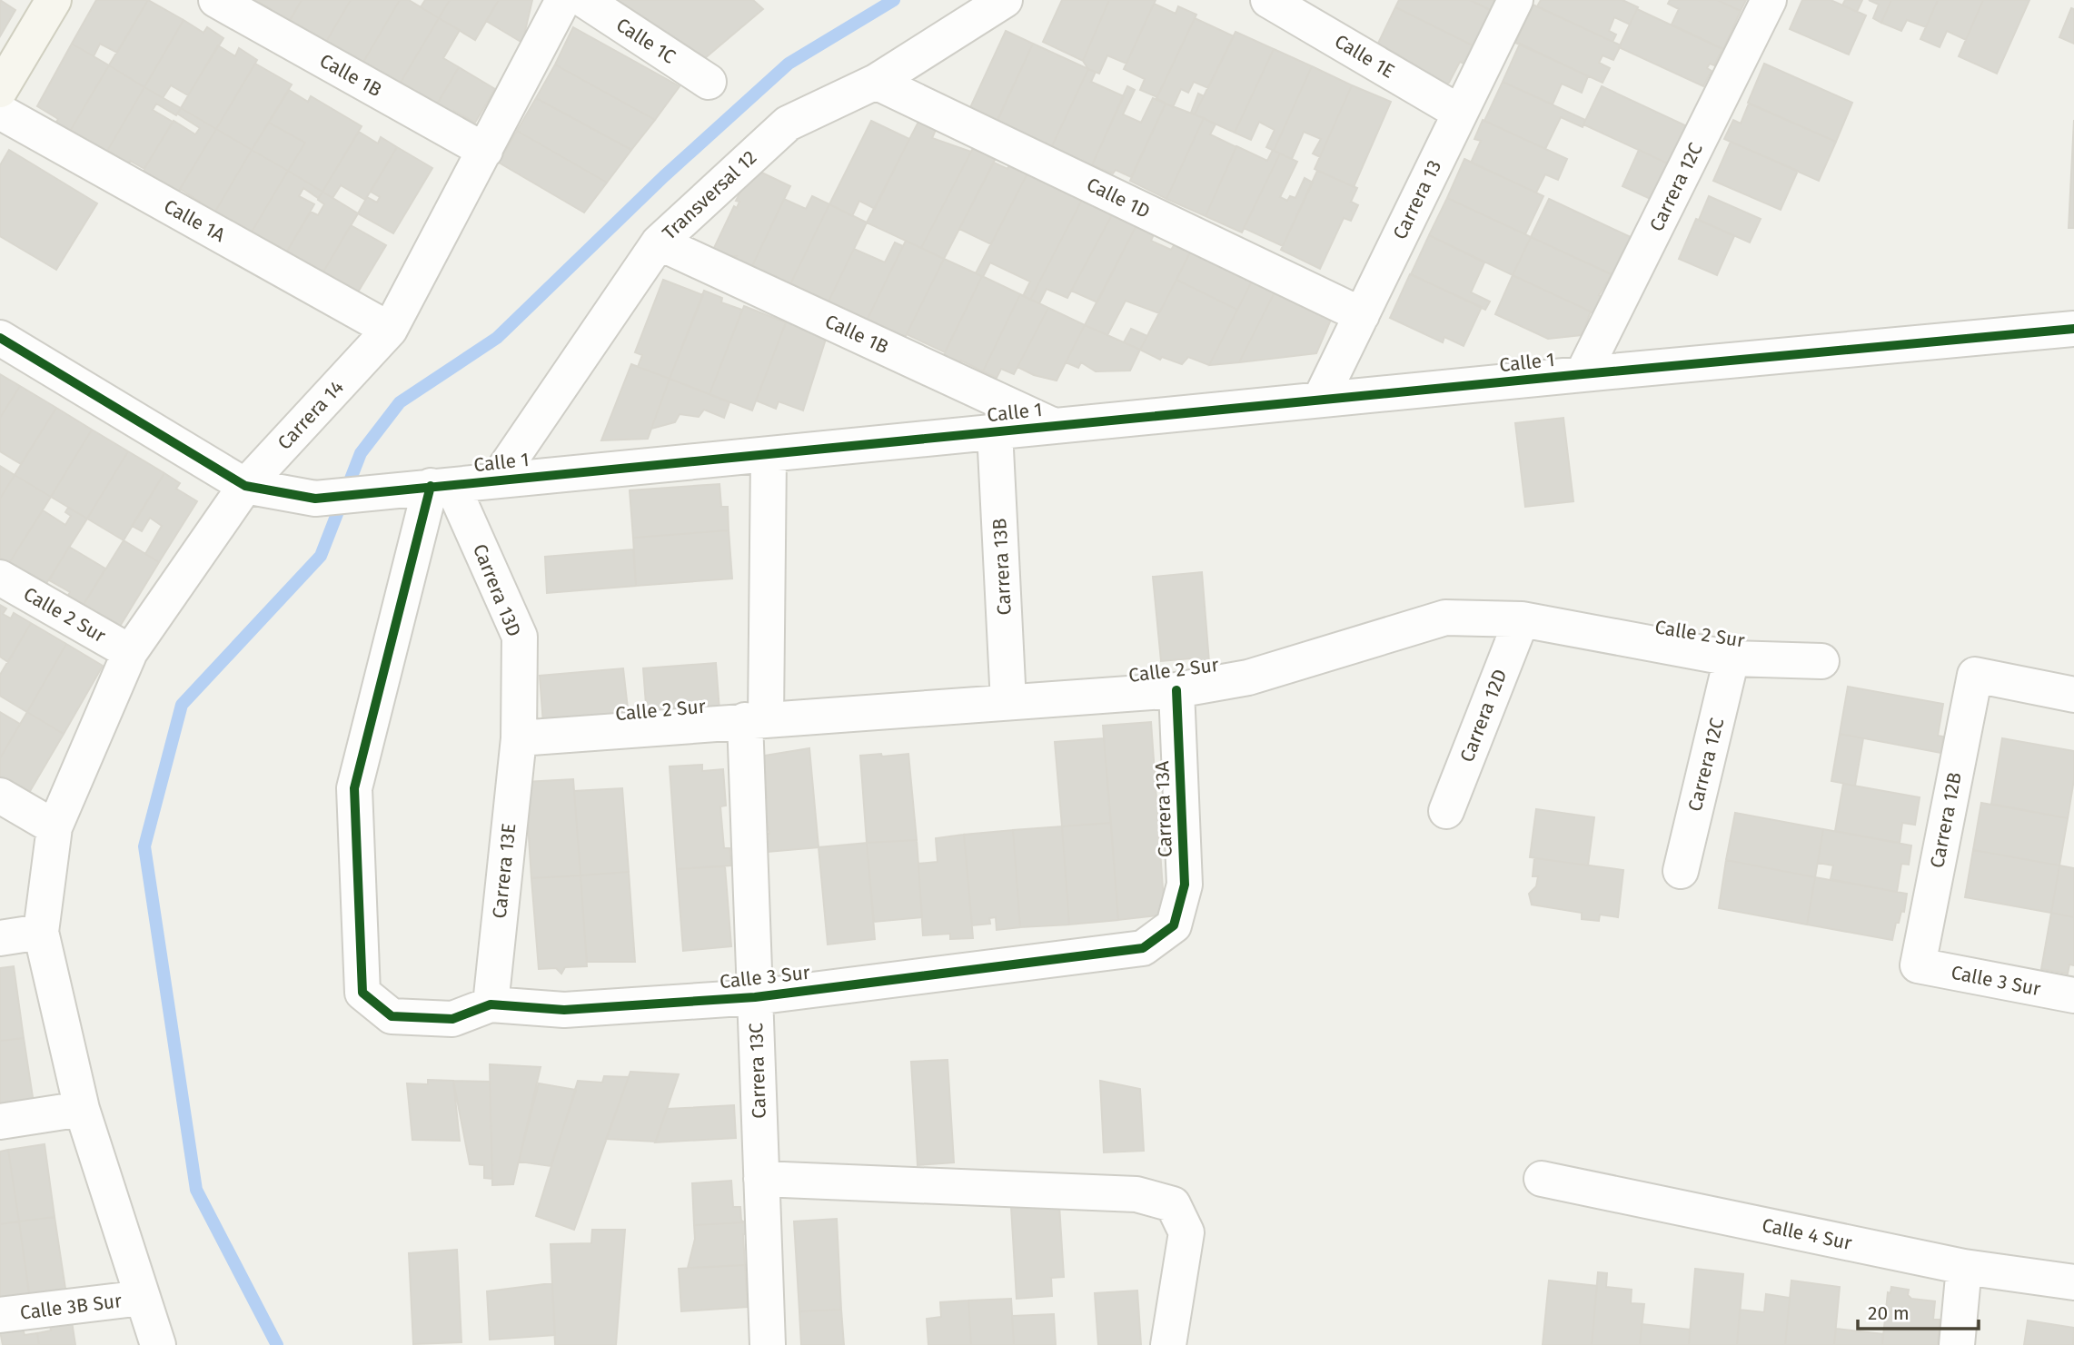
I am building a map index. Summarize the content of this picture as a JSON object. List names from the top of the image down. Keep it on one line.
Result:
{"streets":{"street":["Calle 1C","Calle 1E","Calle 1B","Carrera 12C","Transversal 12","Calle 1D","Carrera 13","Calle 1A","Calle 1","Carrera 14","Carrera 13B","Carrera 13D","Calle 2 Sur","Carrera 12D","Carrera 13A","Carrera 12B","Carrera 13E","Calle 3 Sur","Carrera 13C","Calle 4 Sur","Calle 3B Sur"]},"crossings":[["Calle 1E","Carrera 13"],["Calle 1B","Transversal 12"],["Calle 1B","Calle 1"],["Calle 1B","Carrera 14"],["Carrera 12C","Calle 1"],["Carrera 12C","Calle 2 Sur"],["Transversal 12","Calle 1D"],["Transversal 12","Calle 1"],["Calle 1D","Carrera 13"],["Carrera 13","Calle 1"],["Calle 1A","Carrera 14"],["Calle 1","Carrera 14"],["Calle 1","Carrera 13B"],["Calle 1","Carrera 13D"],["Calle 1","Calle 3 Sur"],["Calle 1","Carrera 13C"],["Carrera 14","Calle 2 Sur"],["Carrera 14","Calle 3B Sur"],["Carrera 13B","Calle 2 Sur"],["Carrera 13D","Calle 2 Sur"],["Carrera 13D","Carrera 13E"],["Carrera 13D","Calle 3 Sur"],["Calle 2 Sur","Carrera 12D"],["Calle 2 Sur","Carrera 13A"],["Calle 2 Sur","Carrera 13E"],["Calle 2 Sur","Carrera 13C"],["Carrera 13A","Calle 3 Sur"],["Carrera 12B","Calle 3 Sur"],["Carrera 13E","Calle 3 Sur"],["Calle 3 Sur","Carrera 13C"]],"scale_bar":"20 m"}
